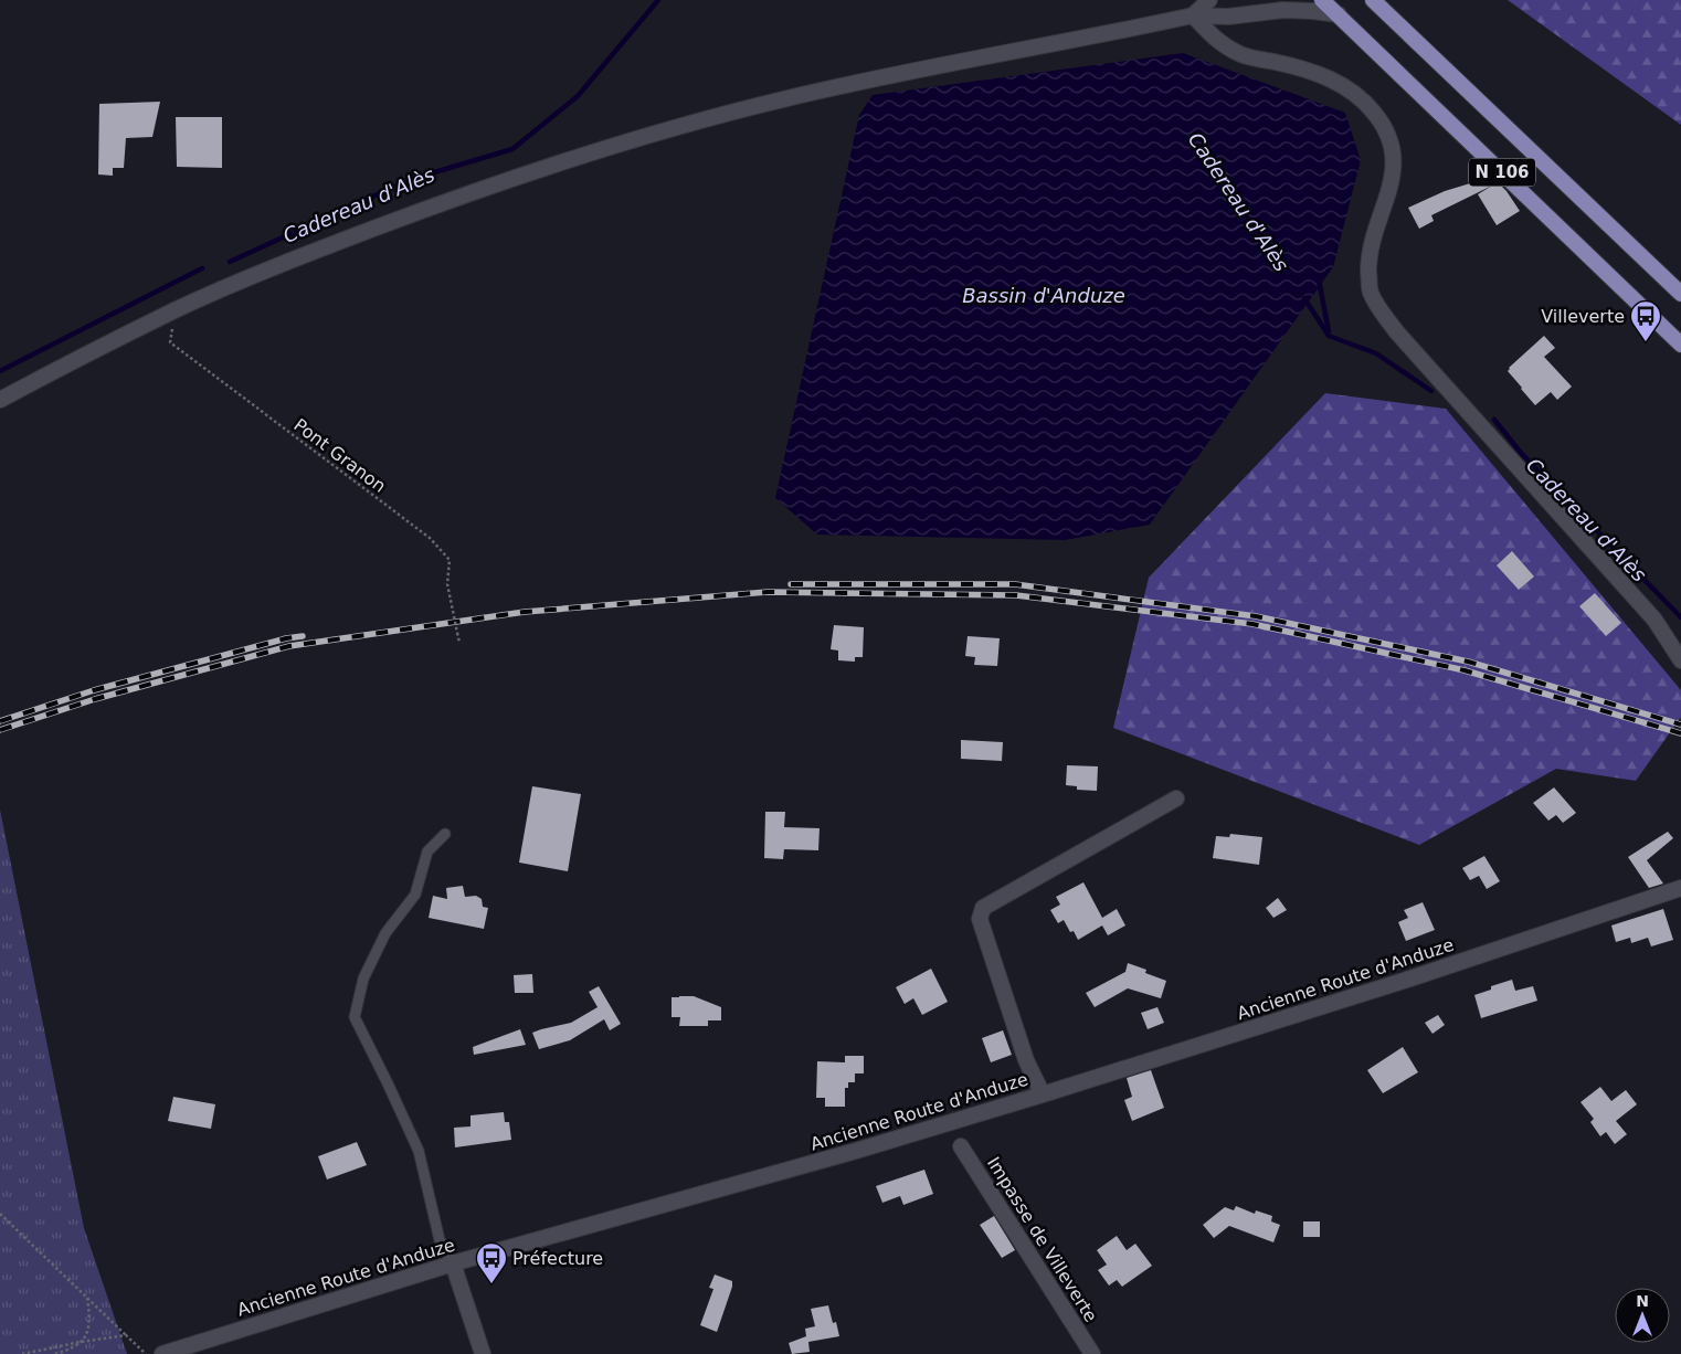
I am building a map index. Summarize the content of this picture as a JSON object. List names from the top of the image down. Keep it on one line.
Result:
{"streets":{"main road":["N 106"],"street":["Ancienne Route d'Anduze","Impasse de Villeverte"],"path":["Pont Granon"]},"water":["Cadereau d'Alès","Bassin d'Anduze"],"places":{"bus stop":["Villeverte","Préfecture"]},"north":"top"}
